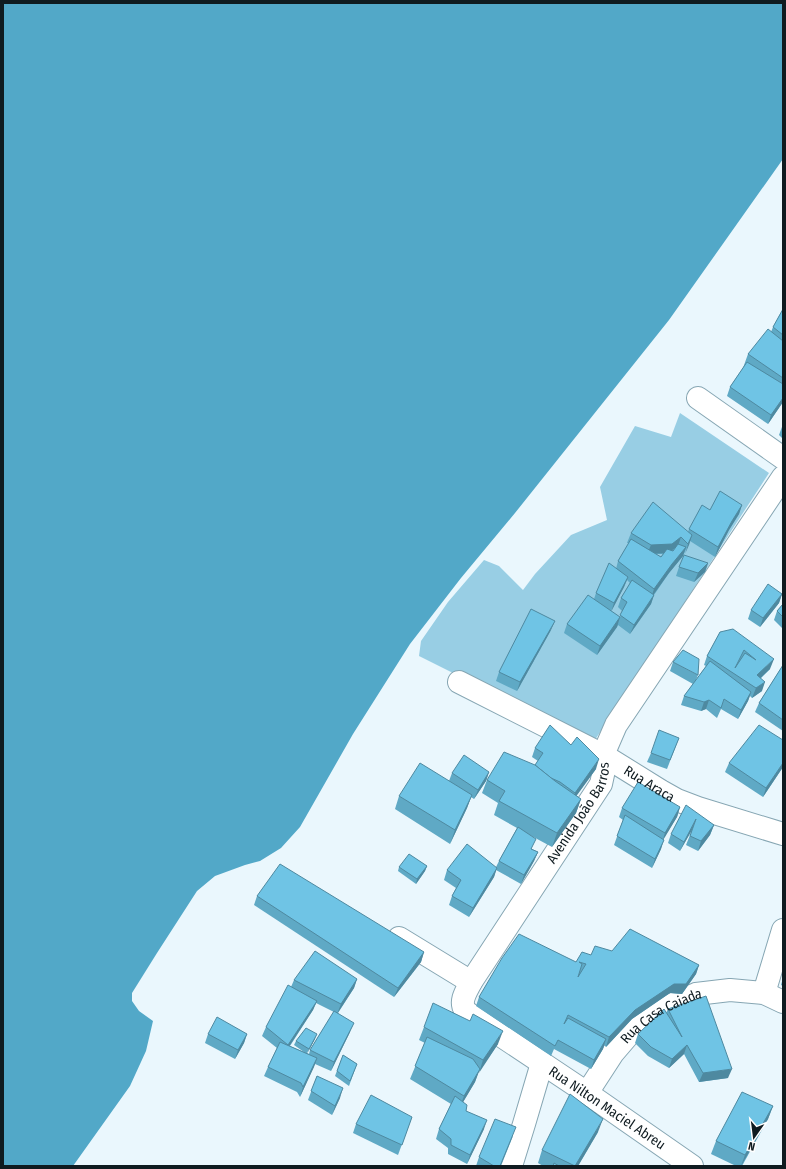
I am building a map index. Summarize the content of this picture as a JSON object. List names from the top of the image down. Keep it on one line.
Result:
{"streets":{"street":["Rua Araca","Avenida João Barros","Rua Casa Caiada","Rua Nilton Maciel Abreu"]},"crossings":[["Rua Araca","Avenida João Barros"],["Avenida João Barros","Rua Nilton Maciel Abreu"],["Rua Casa Caiada","Rua Nilton Maciel Abreu"]],"north":"bottom"}
